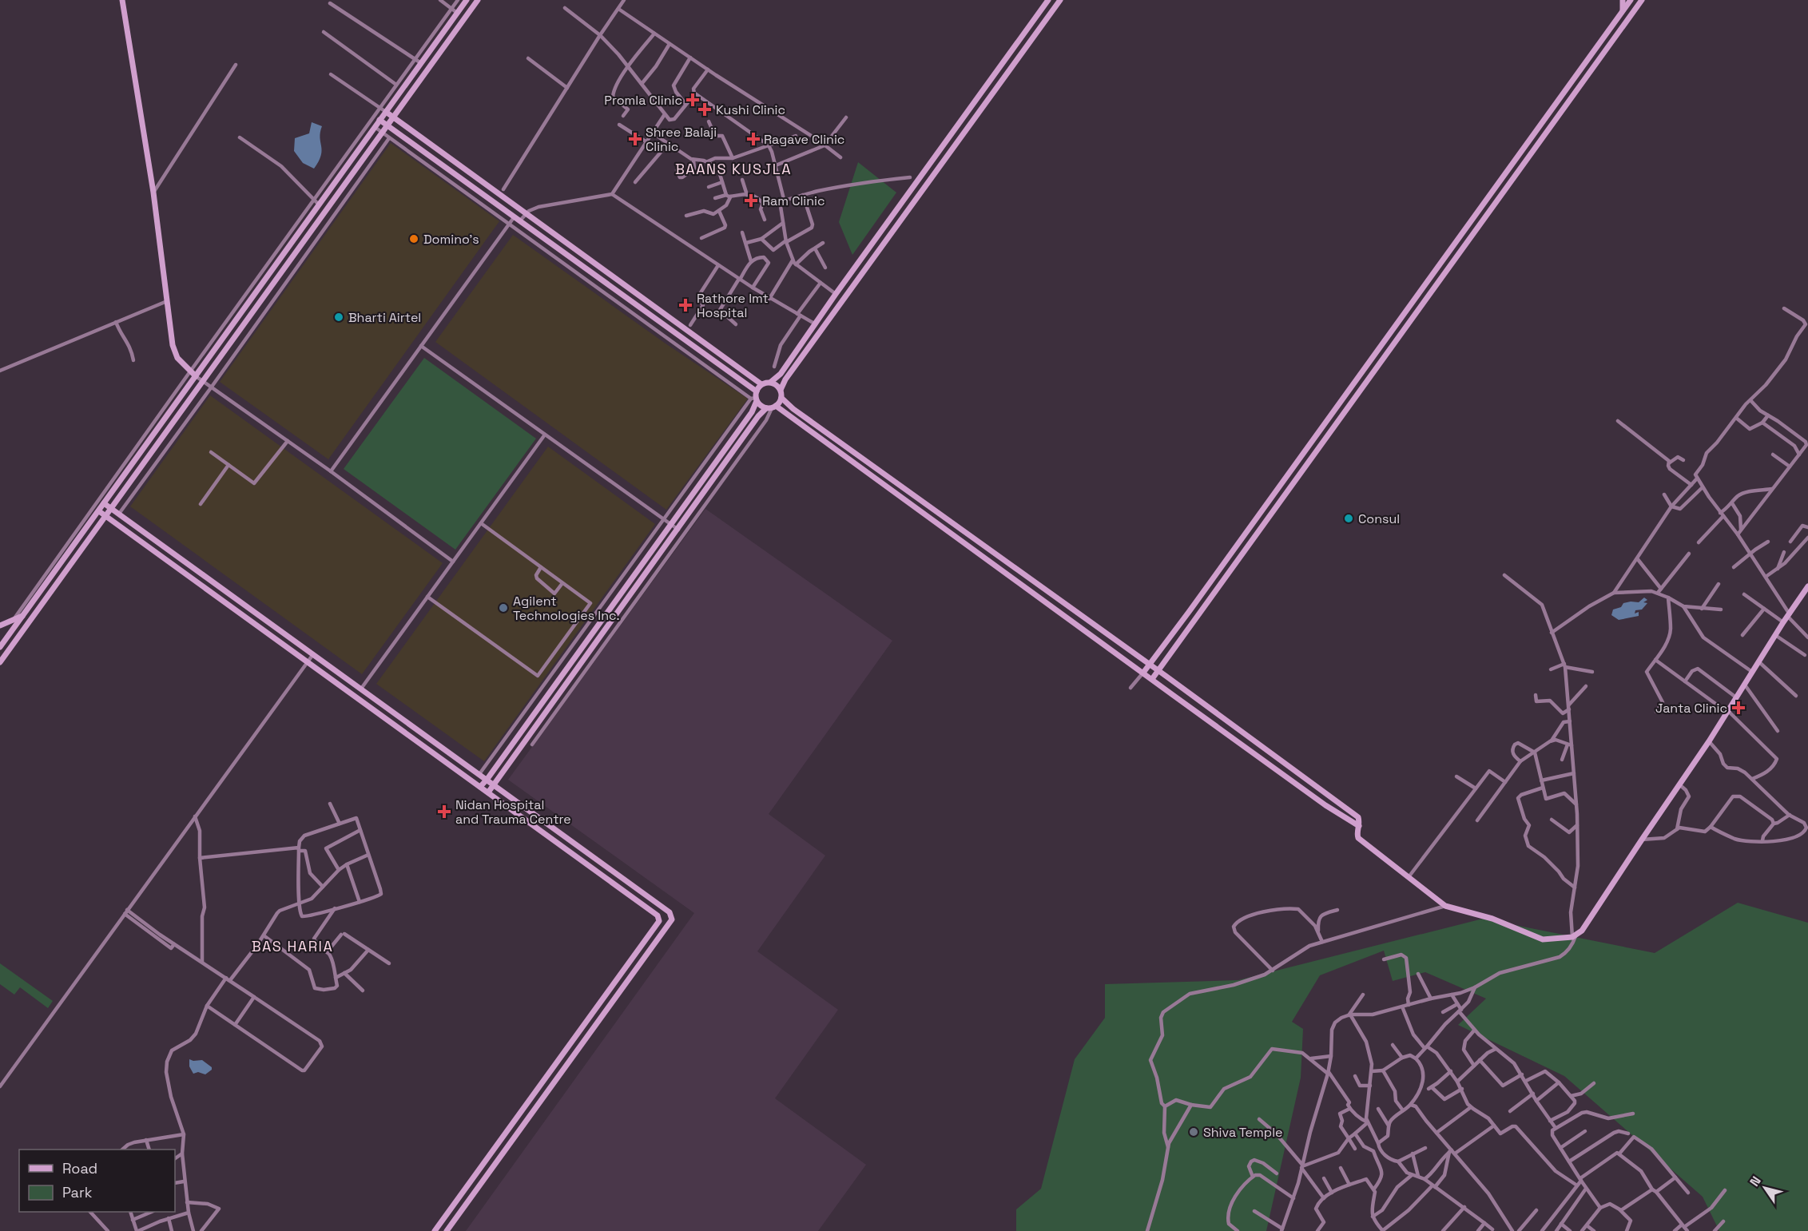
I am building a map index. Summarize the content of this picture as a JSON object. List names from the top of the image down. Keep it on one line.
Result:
{"districts":["BAANS KUSJLA","BAS HARIA"],"places":{"health":["Promla Clinic","Kushi Clinic","Shree Balaji Clinic","Ragave Clinic","Ram Clinic","Rathore Imt Hospital","Janta Clinic","Nidan Hospital and Trauma Centre"],"other":["Domino's","Bharti Airtel","Consul","Agilent Technologies Inc.","Shiva Temple"]},"legend":["Road","Park"],"north":"top left"}
